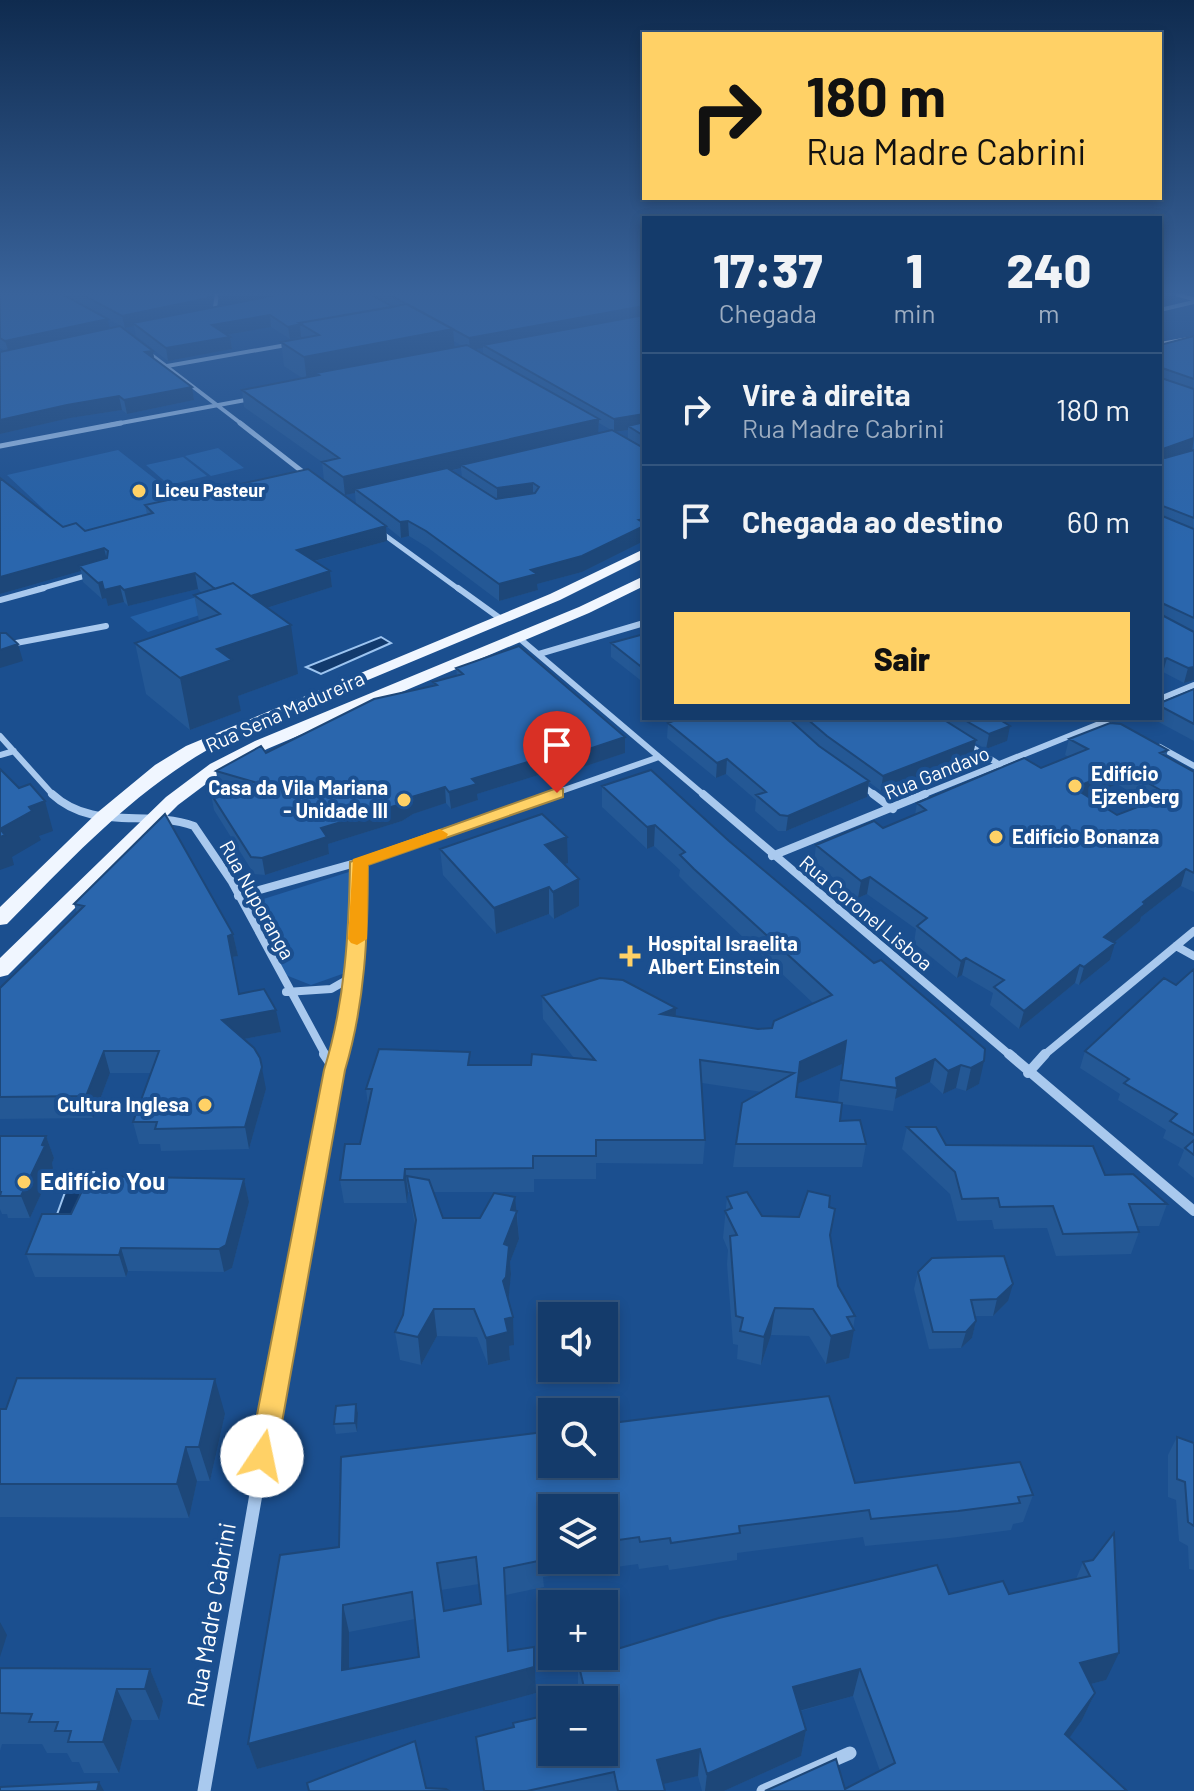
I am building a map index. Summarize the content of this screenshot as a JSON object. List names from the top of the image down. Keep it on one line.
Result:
{"streets":{"main road":["Rua Sena Madureira"],"street":["Rua Gandavo","Rua Nuporanga","Rua Coronel Lisboa","Rua Madre Cabrini"]},"crossings":[["Rua Sena Madureira","Rua Nuporanga"],["Rua Sena Madureira","Rua Coronel Lisboa"],["Rua Gandavo","Rua Coronel Lisboa"],["Rua Nuporanga","Rua Madre Cabrini"]],"places":{"other":["Liceu Pasteur","Edifício Ejzenberg","Casa da Vila Mariana - Unidade III","Edifício Bonanza","Cultura Inglesa","Edifício You"],"health":["Hospital Israelita Albert Einstein"]},"page":{"turn":["180 m","Rua Madre Cabrini"],"eta":["17:37","Chegada","1","min","240","m"],"list":[{"name":"Vire à direita","note":"Rua Madre Cabrini","value":"180 m"},{"name":"Chegada ao destino","value":"60 m"}],"buttons":"Sair","map_buttons":["+","−"]}}
